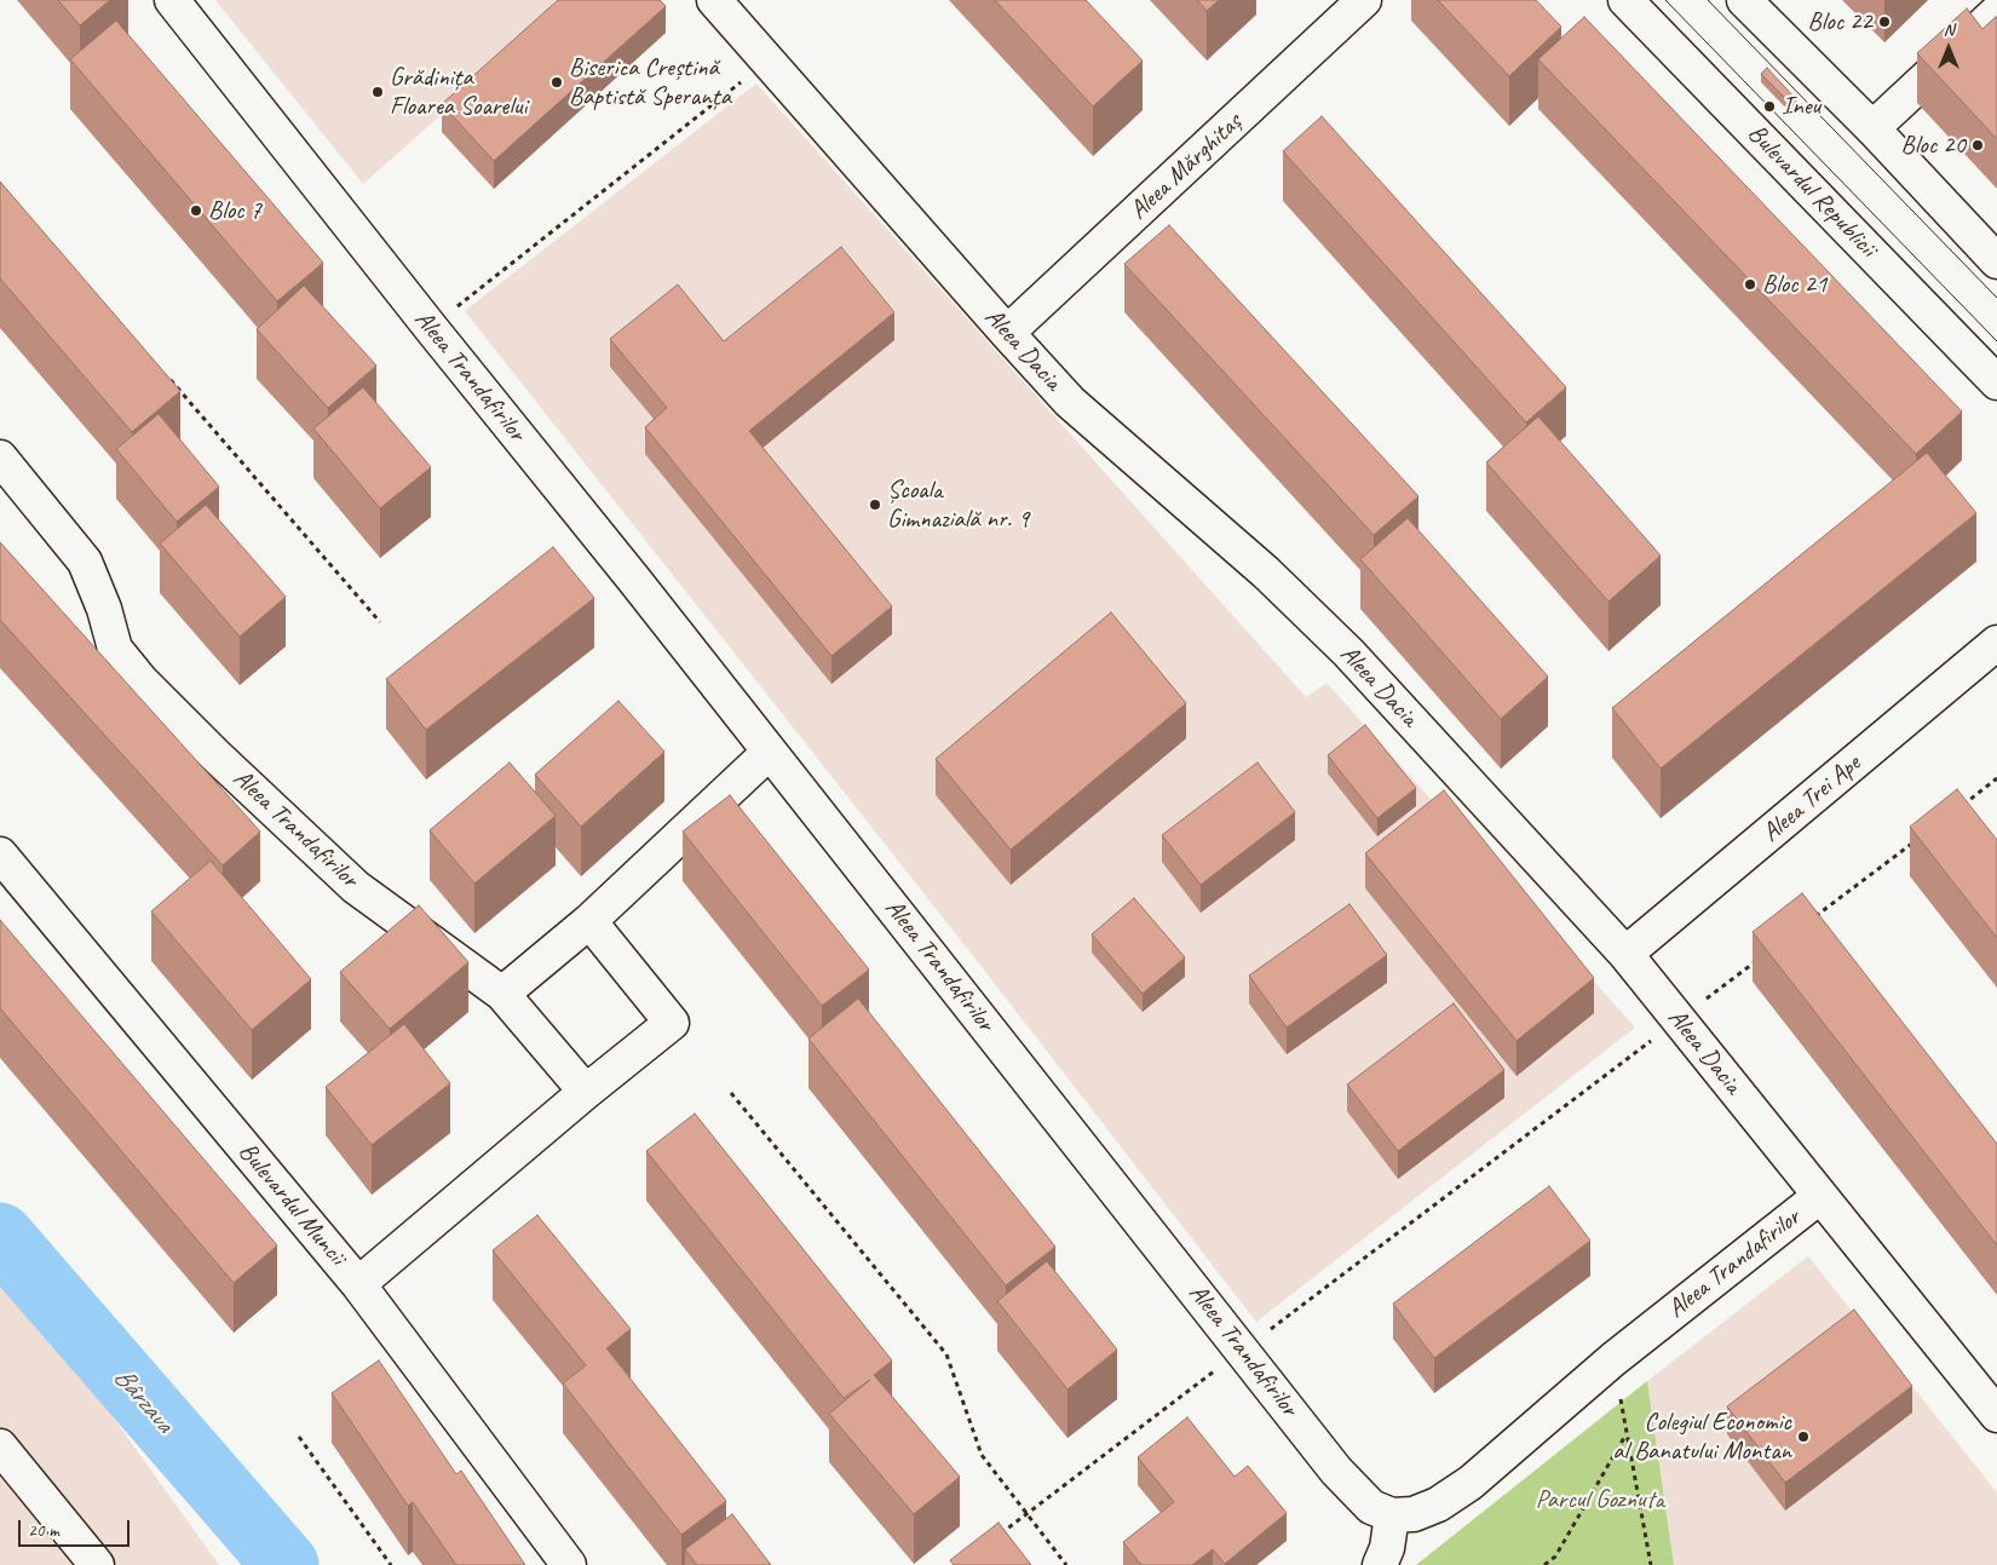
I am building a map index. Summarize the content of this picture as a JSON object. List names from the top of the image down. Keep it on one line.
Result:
{"streets":{"street":["Aleea Mărghitaș","Bulevardul Republicii","Aleea Dacia","Aleea Trandafirilor","Aleea Trei Ape","Bulevardul Muncii"]},"crossings":[["Aleea Mărghitaș","Aleea Dacia"],["Aleea Dacia","Aleea Trandafirilor"],["Aleea Dacia","Aleea Trei Ape"]],"water":["Bârzava"],"parks":["Parcul Goznuta"],"places":["Bloc 22","Biserica Creștină Baptistă Speranța","Grădinița Floarea Soarelui","Ineu","Bloc 20","Bloc 7","Bloc 21","Școala Gimnazială nr. 9","Colegiul Economic al Banatului Montan"],"scale_bar":"20 m","north":"top"}
